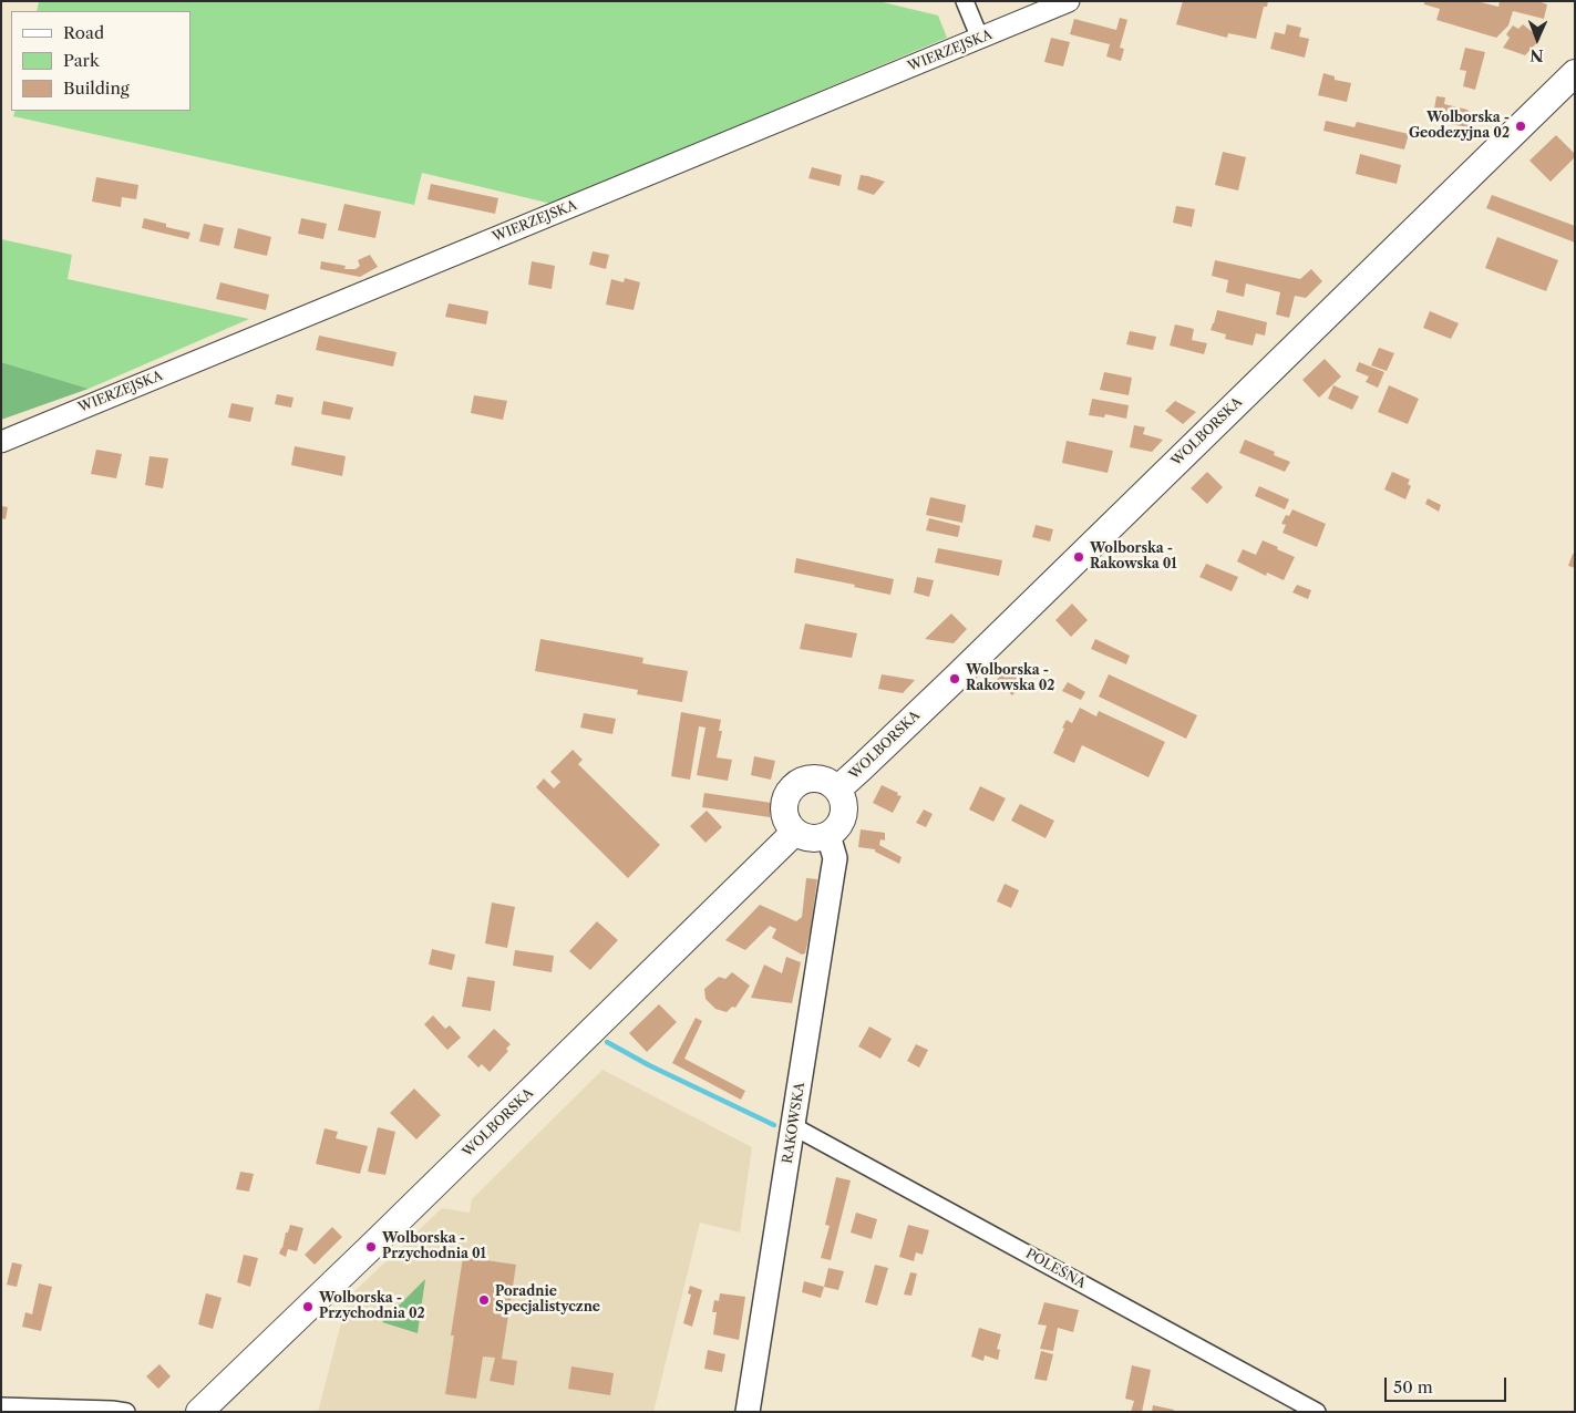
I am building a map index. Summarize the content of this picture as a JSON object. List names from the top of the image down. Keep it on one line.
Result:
{"streets":{"main road":["WOLBORSKA","RAKOWSKA"],"street":["WIERZEJSKA","POLEŚNA"]},"crossings":[["WOLBORSKA","RAKOWSKA"],["RAKOWSKA","POLEŚNA"]],"places":["Wolborska - Geodezyjna 02","Wolborska - Rakowska 01","Wolborska - Rakowska 02","Wolborska - Przychodnia 01","Poradnie Specjalistyczne","Wolborska - Przychodnia 02"],"legend":["Road","Park","Building"],"scale_bar":"50 m","north":"bottom"}
